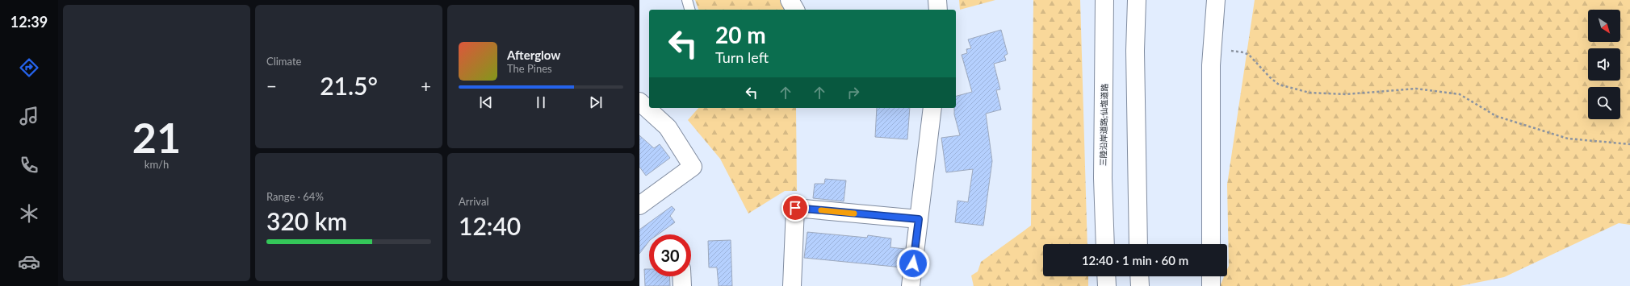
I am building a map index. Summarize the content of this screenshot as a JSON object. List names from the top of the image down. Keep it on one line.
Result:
{"streets":{"main road":["三陸沿岸道路;仙塩道路"]},"north":"bottom right","page":{"tabs":"12:39","tile":[["21","km/h"],"Climate",["Range · 64%","320 km"],["Arrival","12:40"]],"turn":["20 m","Turn left"],"song":["Afterglow","The Pines"],"heat":["−","21.5°","+"],"limit":"30","trip":"12:40 · 1 min · 60 m"}}
